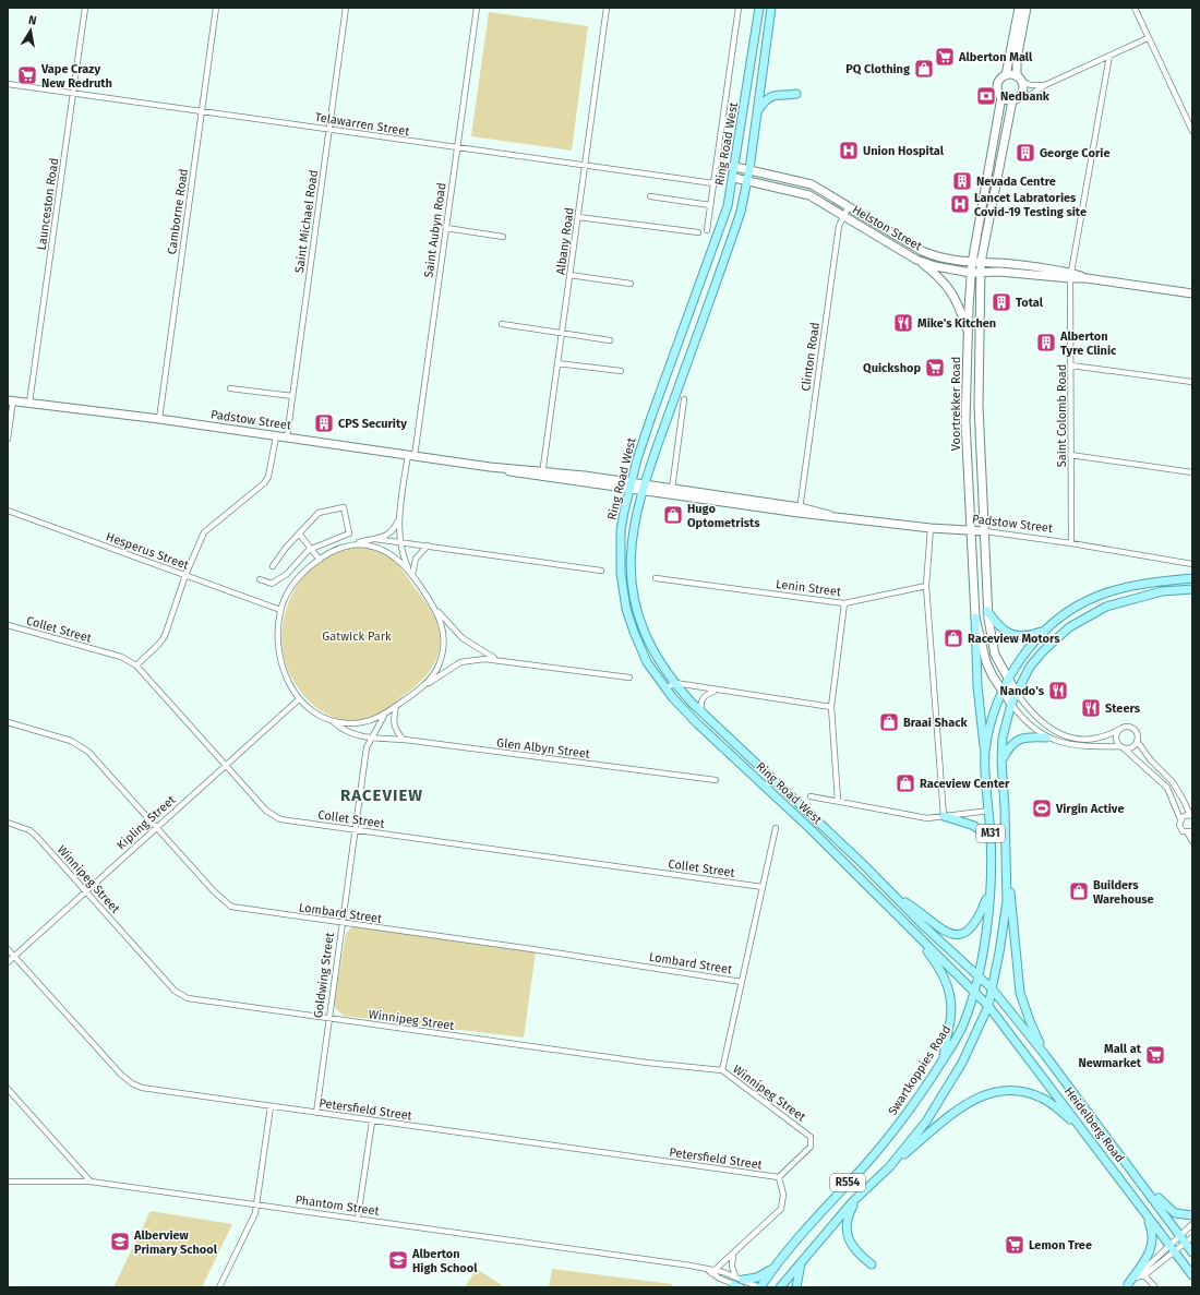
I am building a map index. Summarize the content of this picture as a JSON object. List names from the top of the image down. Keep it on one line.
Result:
{"streets":{"main road":["Ring Road West","M31","Swartkoppies Road","Heidelberg Road","R554"],"street":["Telawarren Street","Launceston Road","Camborne Road","Saint Michael Road","Helston Street","Saint Aubyn Road","Albany Road","Clinton Road","Voortrekker Road","Saint Colomb Road","Padstow Street","Hesperus Street","Lenin Street","Collet Street","Glen Albyn Street","Kipling Street","Winnipeg Street","Lombard Street","Goldwing Street","Petersfield Street","Phantom Street"]},"crossings":[["Telawarren Street","Launceston Road"],["Telawarren Street","Camborne Road"],["Telawarren Street","Saint Michael Road"],["Telawarren Street","Saint Aubyn Road"],["Telawarren Street","Albany Road"],["Ring Road West","Helston Street"],["Ring Road West","Padstow Street"],["Ring Road West","M31"],["Ring Road West","Swartkoppies Road"],["Ring Road West","Heidelberg Road"],["Launceston Road","Padstow Street"],["Camborne Road","Padstow Street"],["Saint Michael Road","Padstow Street"],["Helston Street","Clinton Road"],["Helston Street","Voortrekker Road"],["Helston Street","Saint Colomb Road"],["Saint Aubyn Road","Padstow Street"],["Albany Road","Padstow Street"],["Clinton Road","Padstow Street"],["Voortrekker Road","Padstow Street"],["Voortrekker Road","M31"],["Saint Colomb Road","Padstow Street"],["Collet Street","Kipling Street"],["Collet Street","Goldwing Street"],["Glen Albyn Street","Goldwing Street"],["Kipling Street","Winnipeg Street"],["Kipling Street","Lombard Street"],["Kipling Street","Petersfield Street"],["M31","Swartkoppies Road"],["M31","Heidelberg Road"],["M31","R554"],["Winnipeg Street","Goldwing Street"],["Winnipeg Street","Petersfield Street"],["Lombard Street","Goldwing Street"],["Goldwing Street","Petersfield Street"],["Swartkoppies Road","Heidelberg Road"],["Swartkoppies Road","Phantom Street"],["Heidelberg Road","R554"]],"districts":["RACEVIEW"],"parks":["Gatwick Park"],"places":{"supermarket":["Alberton Mall","Vape Crazy New Redruth","Quickshop","Mall at Newmarket","Lemon Tree"],"shop":["PQ Clothing","Hugo Optometrists","Raceview Motors","Braai Shack","Raceview Center","Builders Warehouse"],"bank":["Nedbank"],"hospital":["Union Hospital","Lancet Labratories Covid-19 Testing site"],"building":["George Corie","Nevada Centre","Total","Alberton Tyre Clinic","CPS Security"],"restaurant":["Mike's Kitchen","Nando's","Steers"],"sports":["Virgin Active"],"school or university":["Alberview Primary School","Alberton High School"]},"north":"top"}
